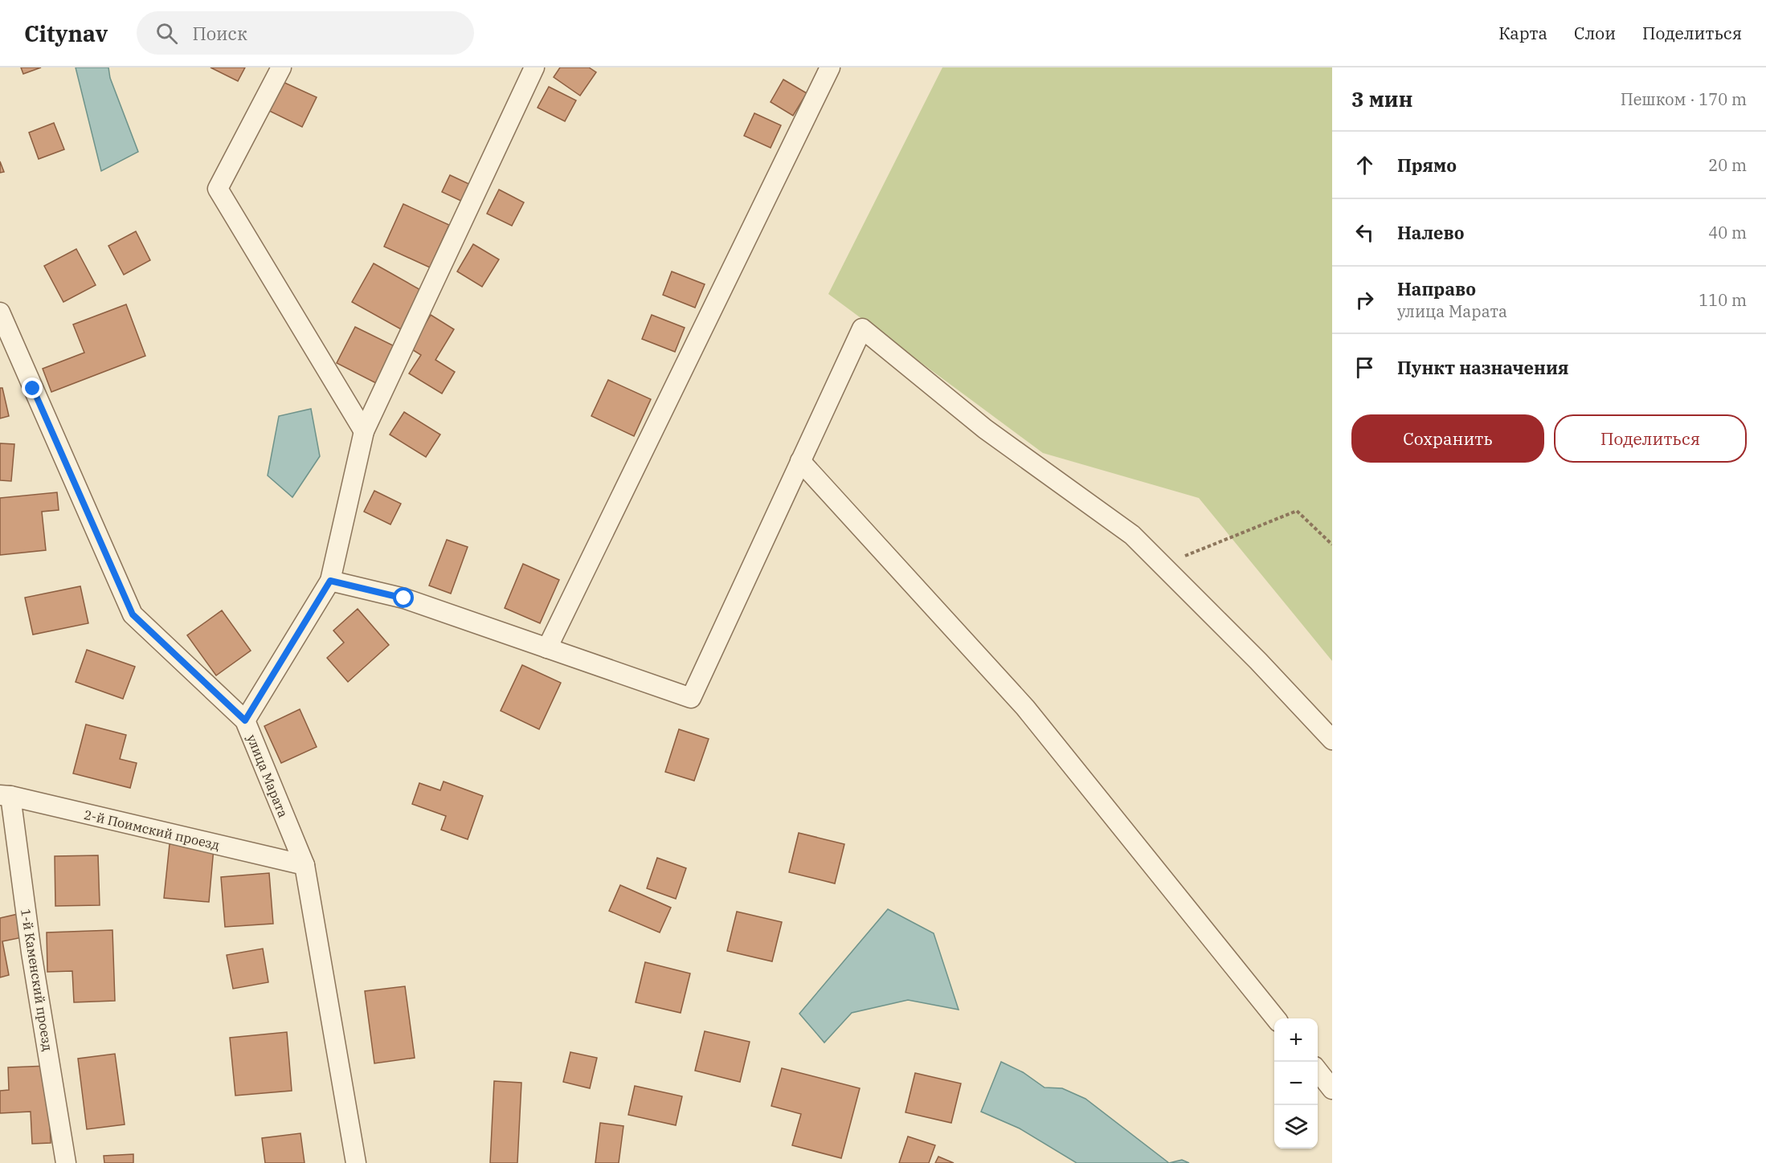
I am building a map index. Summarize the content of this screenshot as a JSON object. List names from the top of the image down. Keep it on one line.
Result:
{"streets":{"street":["улица Марата","2-й Поимский проезд","1-й Каменский проезд"]},"crossings":[["улица Марата","2-й Поимский проезд"],["2-й Поимский проезд","1-й Каменский проезд"]],"page":{"header":"Citynav","search":"Поиск","nav":["Карта","Слои","Поделиться"],"heading":["3 мин","Пешком · 170 m"],"list":[["Прямо","20 m"],["Налево","40 m"],["Направо","улица Марата","110 m"],"Пункт назначения"],"buttons":["Сохранить","Поделиться"],"map_buttons":["+","−"]}}
